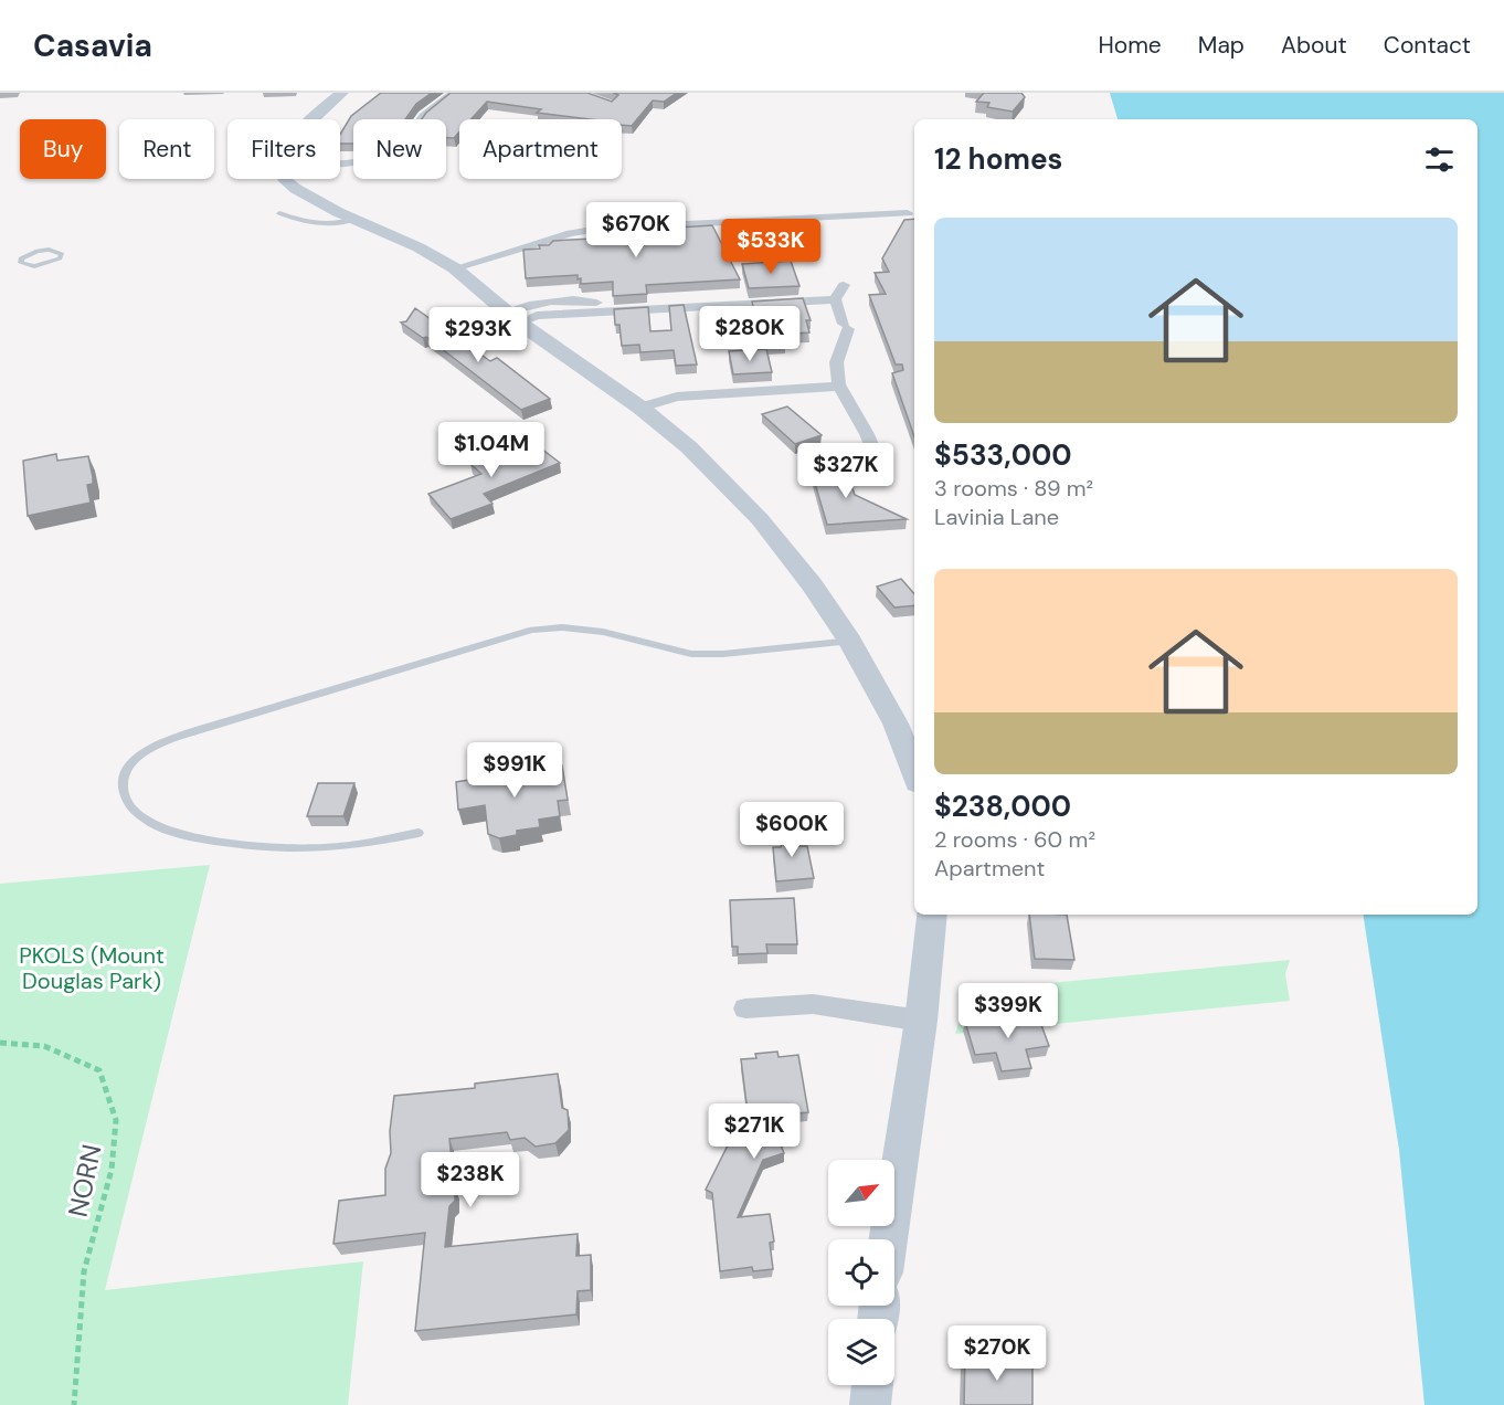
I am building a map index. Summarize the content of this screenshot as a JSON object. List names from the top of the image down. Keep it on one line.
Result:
{"streets":{"path":["NORN"]},"parks":["PKOLS (Mount Douglas Park)"],"north":"top right","page":{"header":"Casavia","nav":["Home","Map","About","Contact"],"chip":["Buy","Rent","Filters","New","Apartment"],"heading":"12 homes","list":[{"name":"$533,000","note":"3 rooms · 89 m² · Lavinia Lane"},{"name":"$238,000","note":"2 rooms · 60 m² · Apartment"}],"price":["$670K","$533K","$280K","$293K","$1.04M","$327K","$991K","$600K","$399K","$271K","$238K","$270K"]}}
